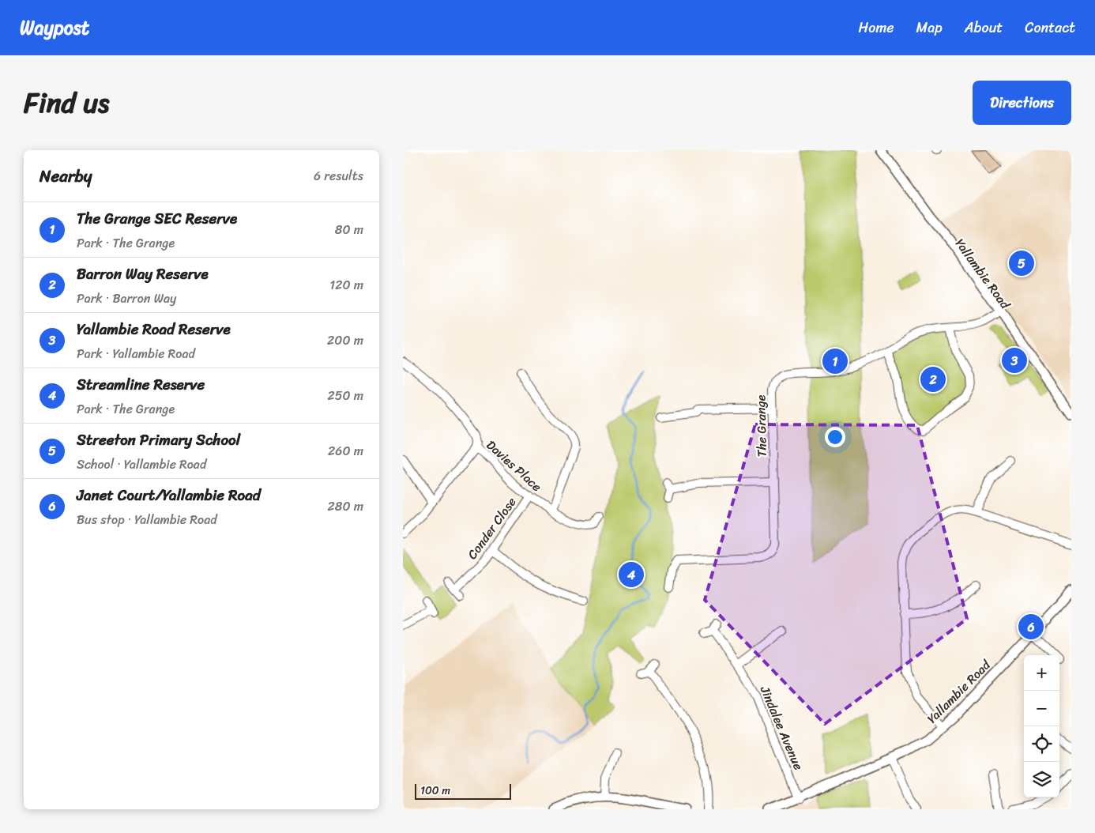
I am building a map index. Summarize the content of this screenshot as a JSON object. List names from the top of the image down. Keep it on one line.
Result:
{"streets":{"street":["Yallambie Road","The Grange","Davies Place","Conder Close","Jindalee Avenue"]},"crossings":[["Yallambie Road","The Grange"],["Yallambie Road","Jindalee Avenue"],["Davies Place","Conder Close"]],"scale_bar":"100 m","page":{"header":"Waypost","nav":["Home","Map","About","Contact"],"title":"Find us","buttons":"Directions","heading":["Nearby","6 results"],"list":[{"mark":"1","name":"The Grange SEC Reserve","note":"Park · The Grange","value":"80 m"},{"mark":"2","name":"Barron Way Reserve","note":"Park · Barron Way","value":"120 m"},{"mark":"3","name":"Yallambie Road Reserve","note":"Park · Yallambie Road","value":"200 m"},{"mark":"4","name":"Streamline Reserve","note":"Park · The Grange","value":"250 m"},{"mark":"5","name":"Streeton Primary School","note":"School · Yallambie Road","value":"260 m"},{"mark":"6","name":"Janet Court/Yallambie Road","note":"Bus stop · Yallambie Road","value":"280 m"}],"pins":["5","3","1","2","4","6"],"map_buttons":["+","−"],"scale":"100 m"}}
